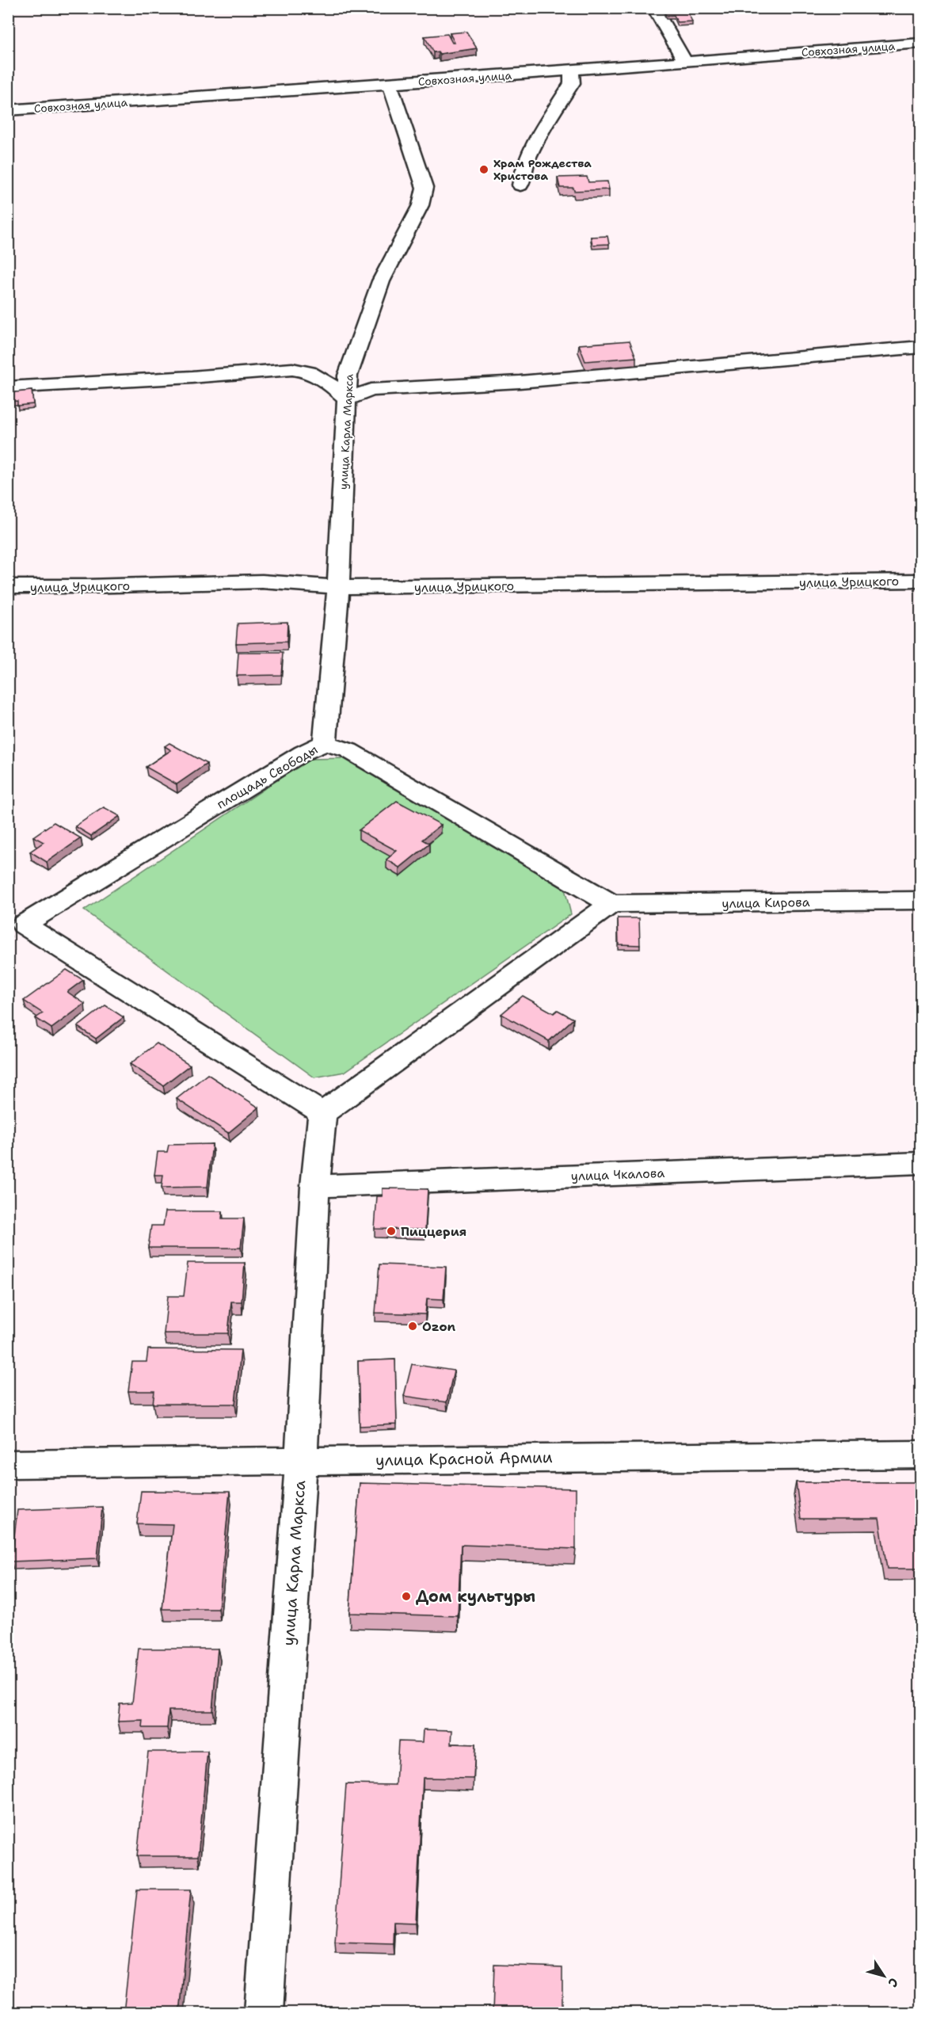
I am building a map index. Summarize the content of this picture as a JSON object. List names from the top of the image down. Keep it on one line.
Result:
{"streets":{"street":["Совхозная улица","улица Карла Маркса","улица Урицкого","площадь Свободы","улица Кирова","улица Чкалова","улица Красной Армии"]},"crossings":[["Совхозная улица","улица Карла Маркса"],["улица Карла Маркса","улица Урицкого"],["улица Карла Маркса","площадь Свободы"],["улица Карла Маркса","улица Чкалова"],["улица Карла Маркса","улица Красной Армии"],["площадь Свободы","улица Кирова"]],"places":["Храм Рождества Христова","Пиццерия","Ozon","Дом культуры"],"north":"bottom right"}
